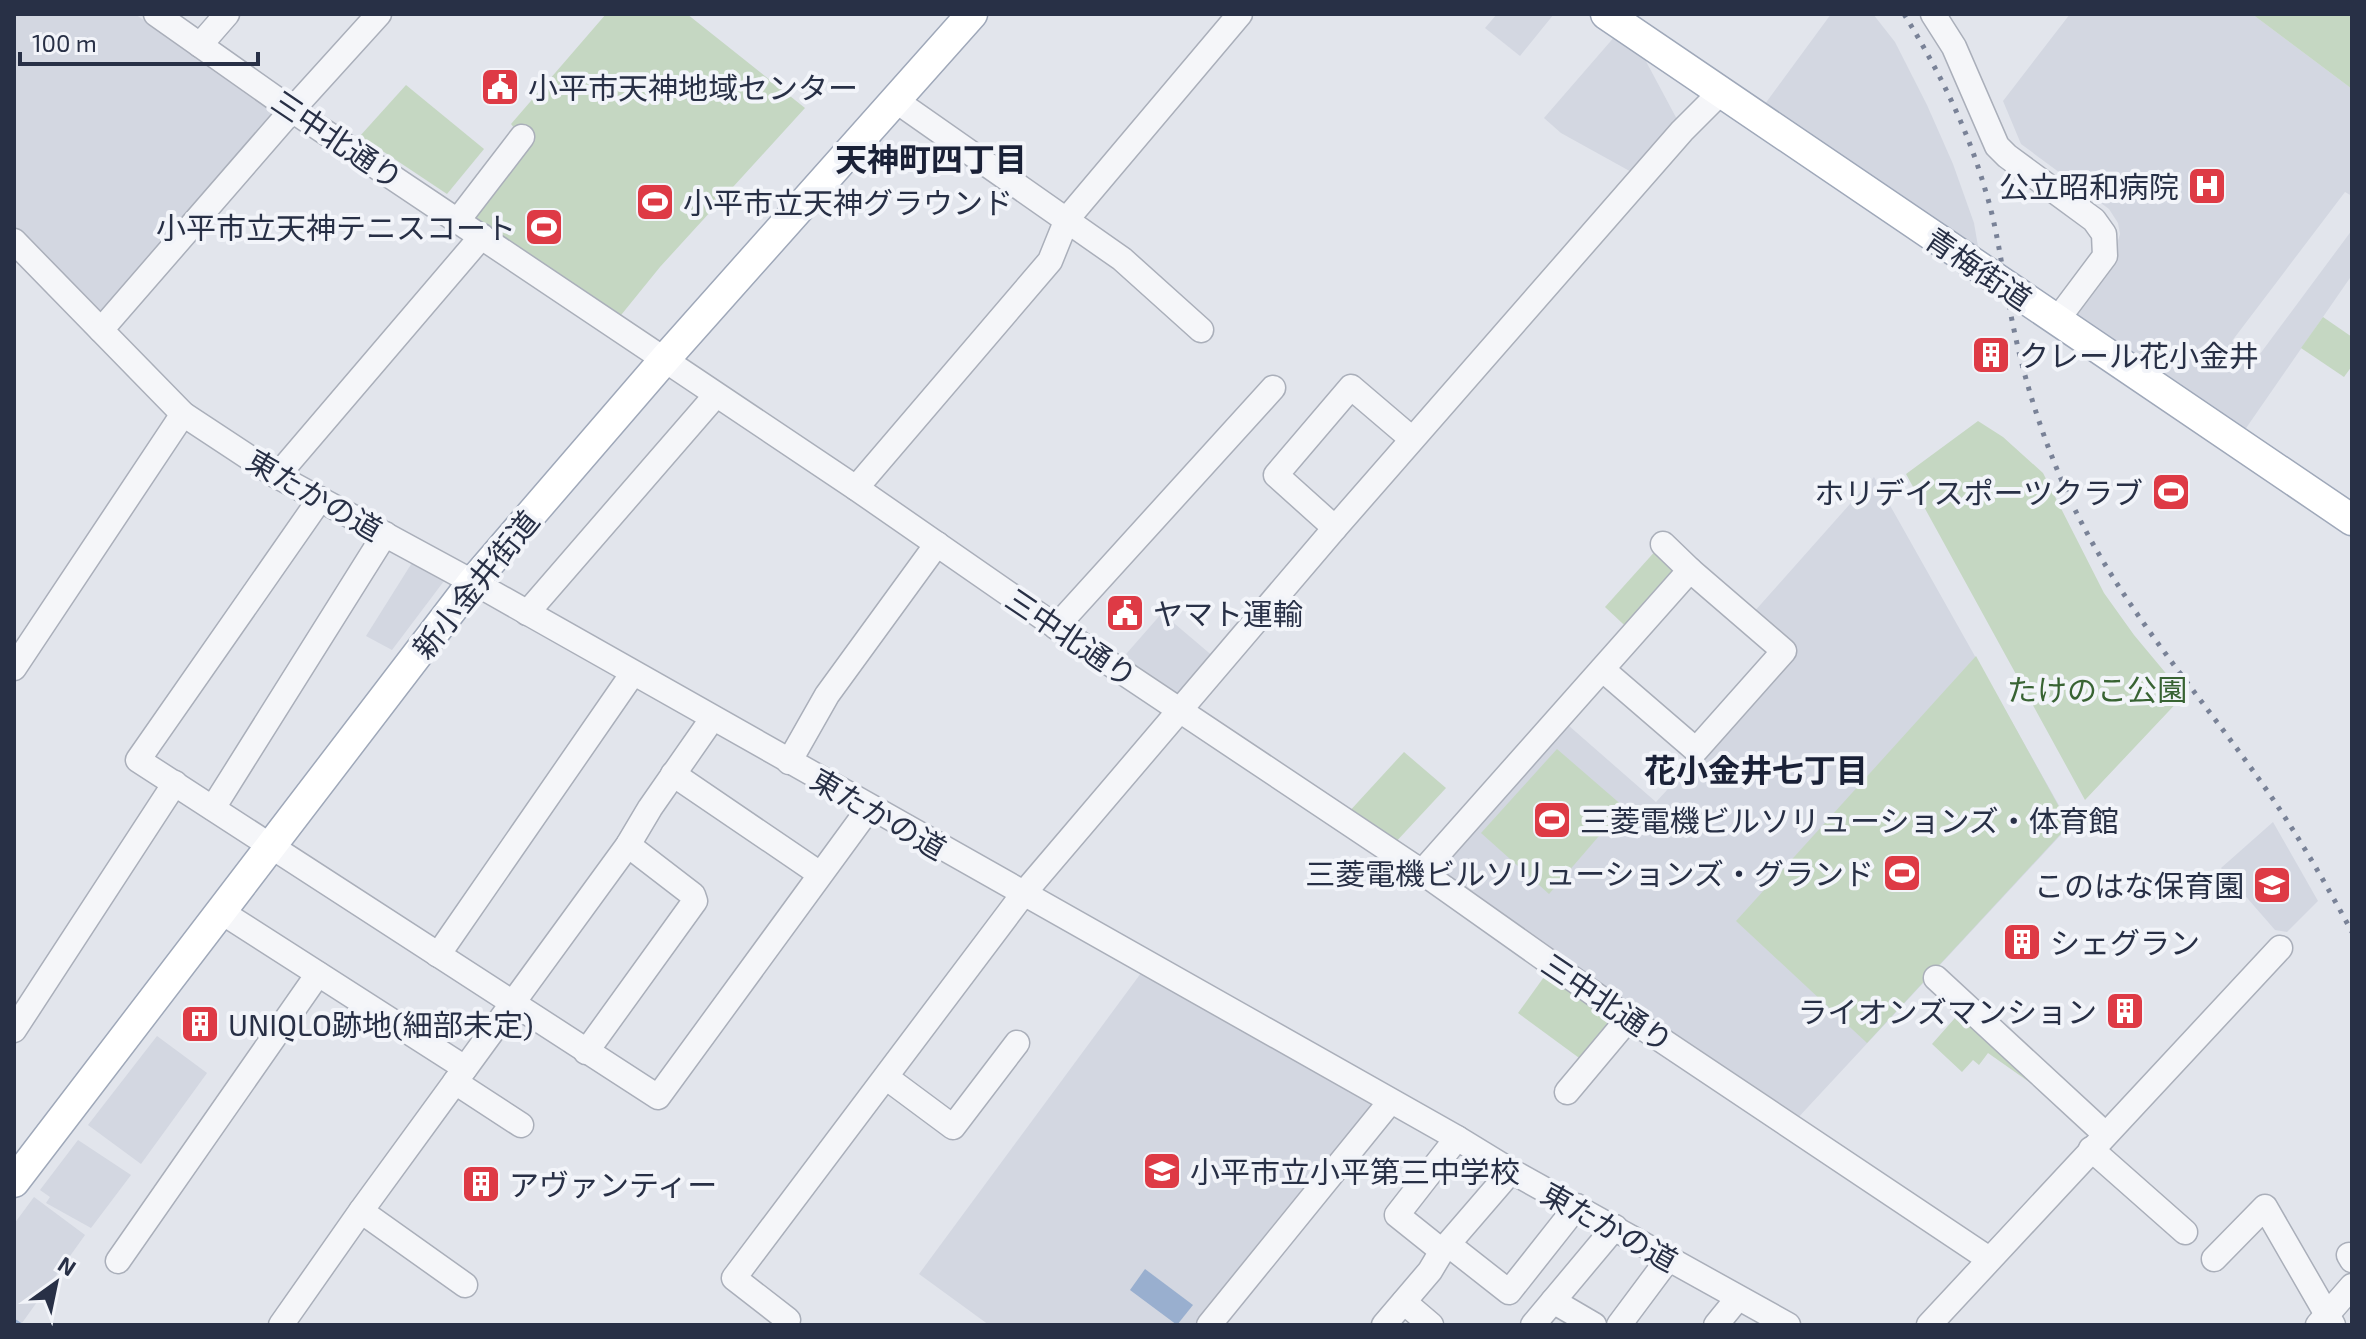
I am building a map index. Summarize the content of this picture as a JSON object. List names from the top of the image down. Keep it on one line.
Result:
{"streets":{"main road":["青梅街道","新小金井街道"],"street":["三中北通り","東たかの道"]},"crossings":[["三中北通り","新小金井街道"],["東たかの道","新小金井街道"]],"districts":["天神町四丁目","花小金井七丁目"],"parks":["たけのこ公園"],"places":{"public building":["小平市天神地域センター","ヤマト運輸"],"hospital":["公立昭和病院"],"sports":["小平市立天神グラウンド","小平市立天神テニスコート","ホリデイスポーツクラブ","三菱電機ビルソリューションズ・体育館","三菱電機ビルソリューションズ・グランド"],"building":["クレール花小金井","シェグラン","ライオンズマンション","UNIQLO跡地(細部未定)","アヴァンティー"],"school or university":["このはな保育園","小平市立小平第三中学校"]},"scale_bar":"100 m","north":"top right"}
